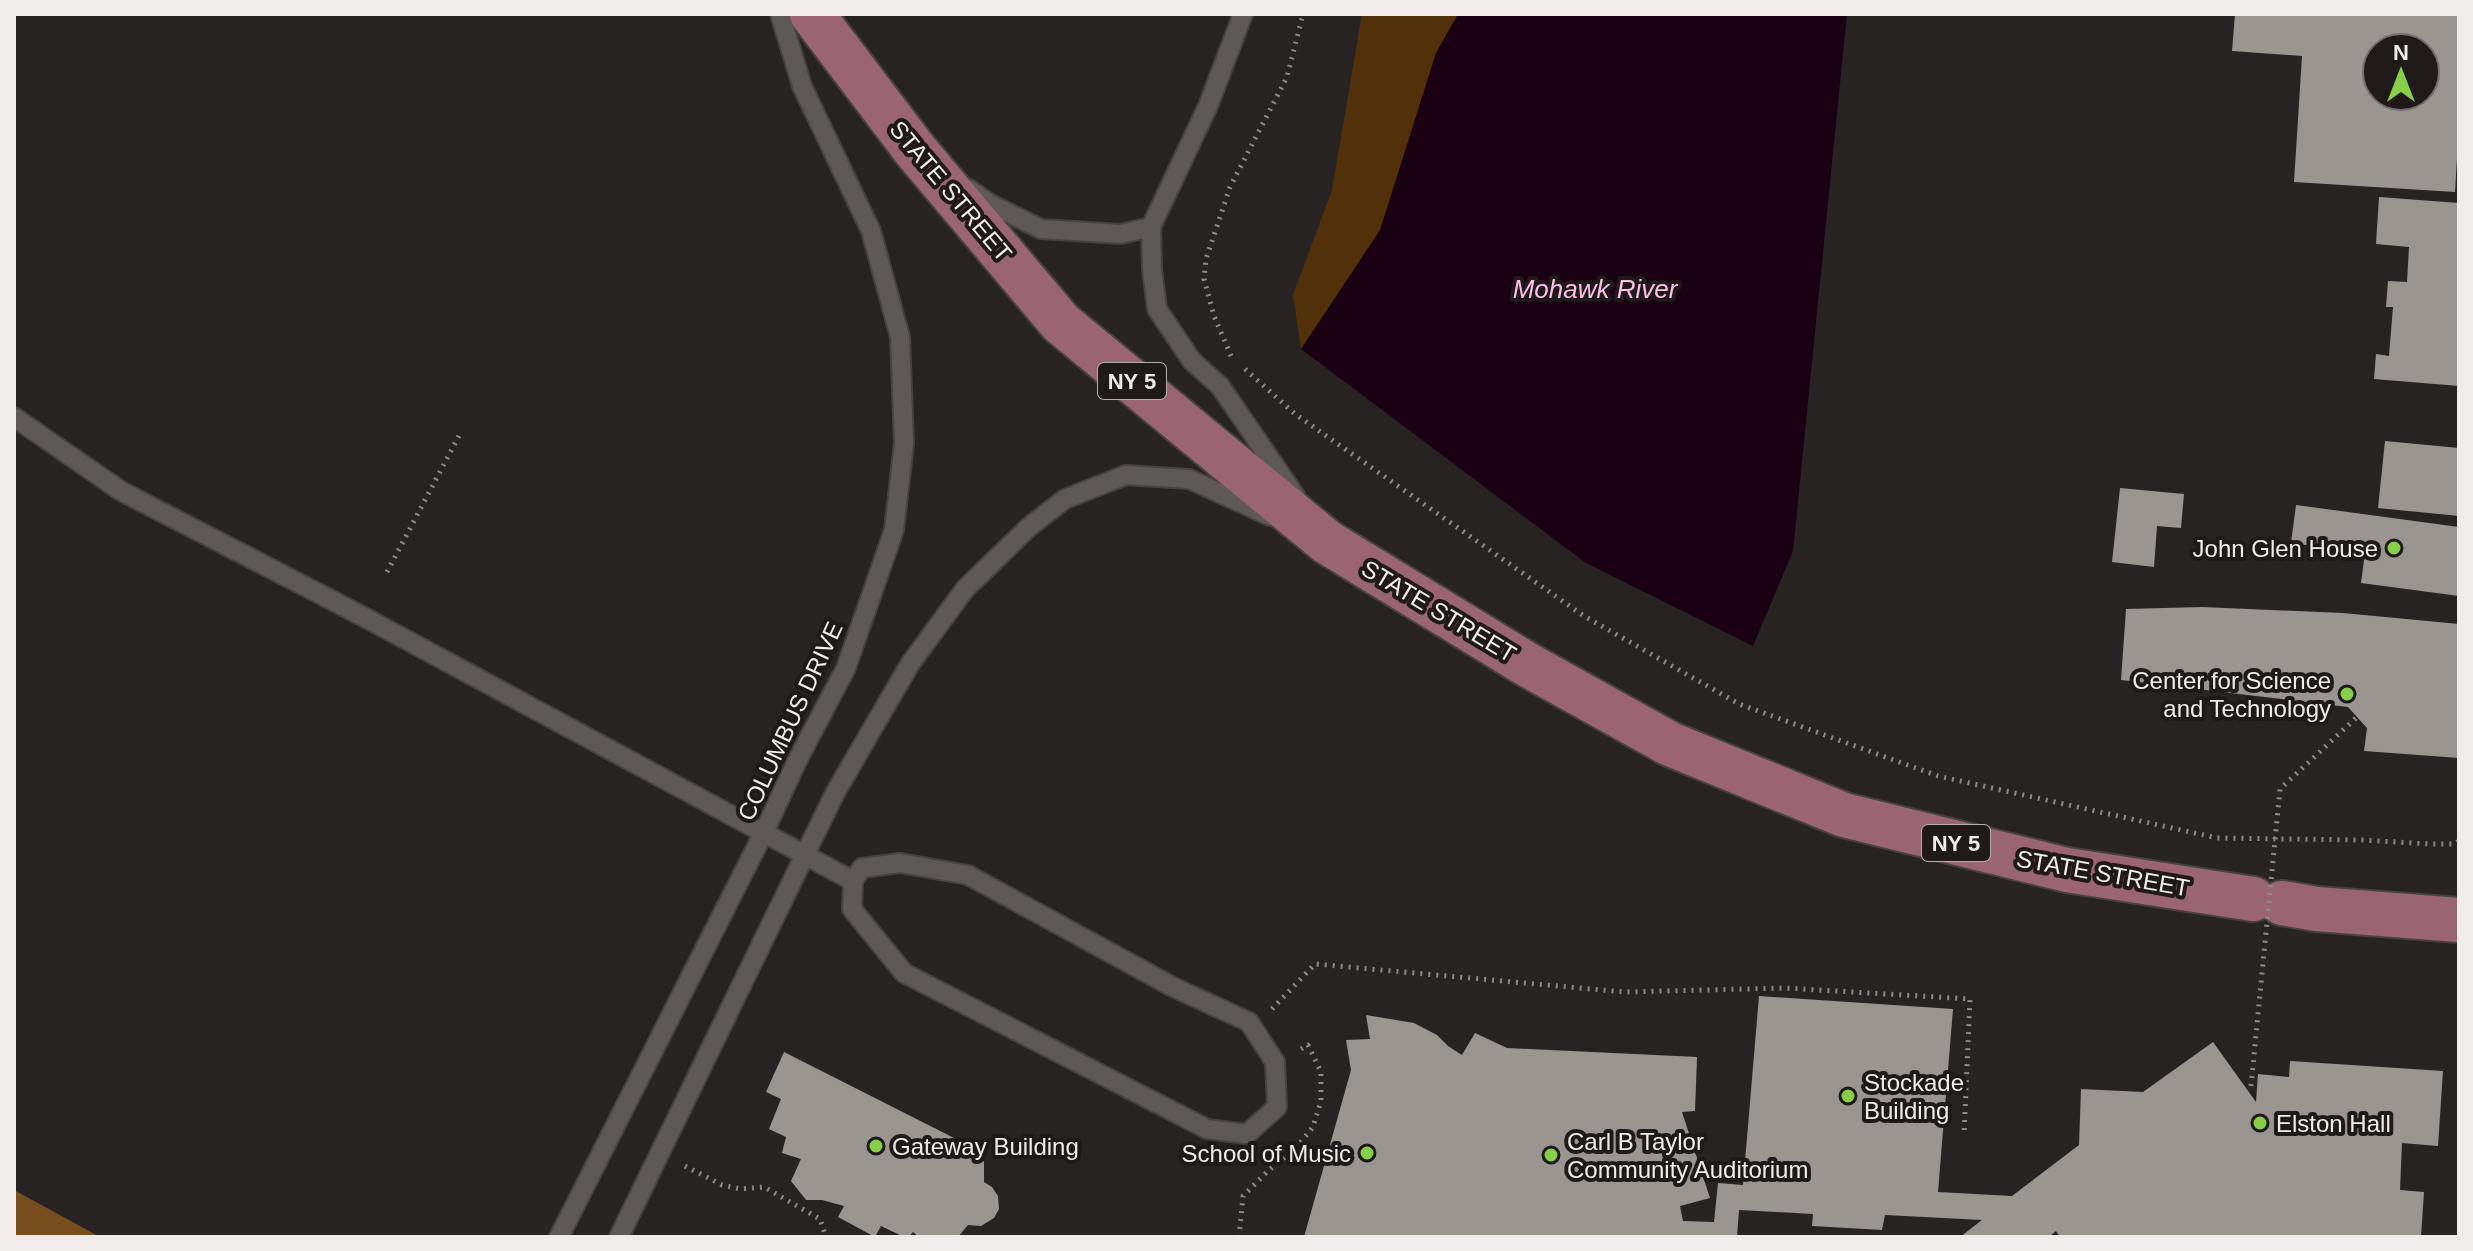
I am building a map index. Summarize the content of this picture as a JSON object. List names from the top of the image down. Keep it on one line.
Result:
{"streets":{"main road":["STATE STREET","NY 5"],"lane":["COLUMBUS DRIVE"]},"water":["Mohawk River"],"places":["John Glen House","Center for Science and Technology","Stockade Building","Elston Hall","Gateway Building","School of Music","Carl B Taylor Community Auditorium"],"north":"top"}
